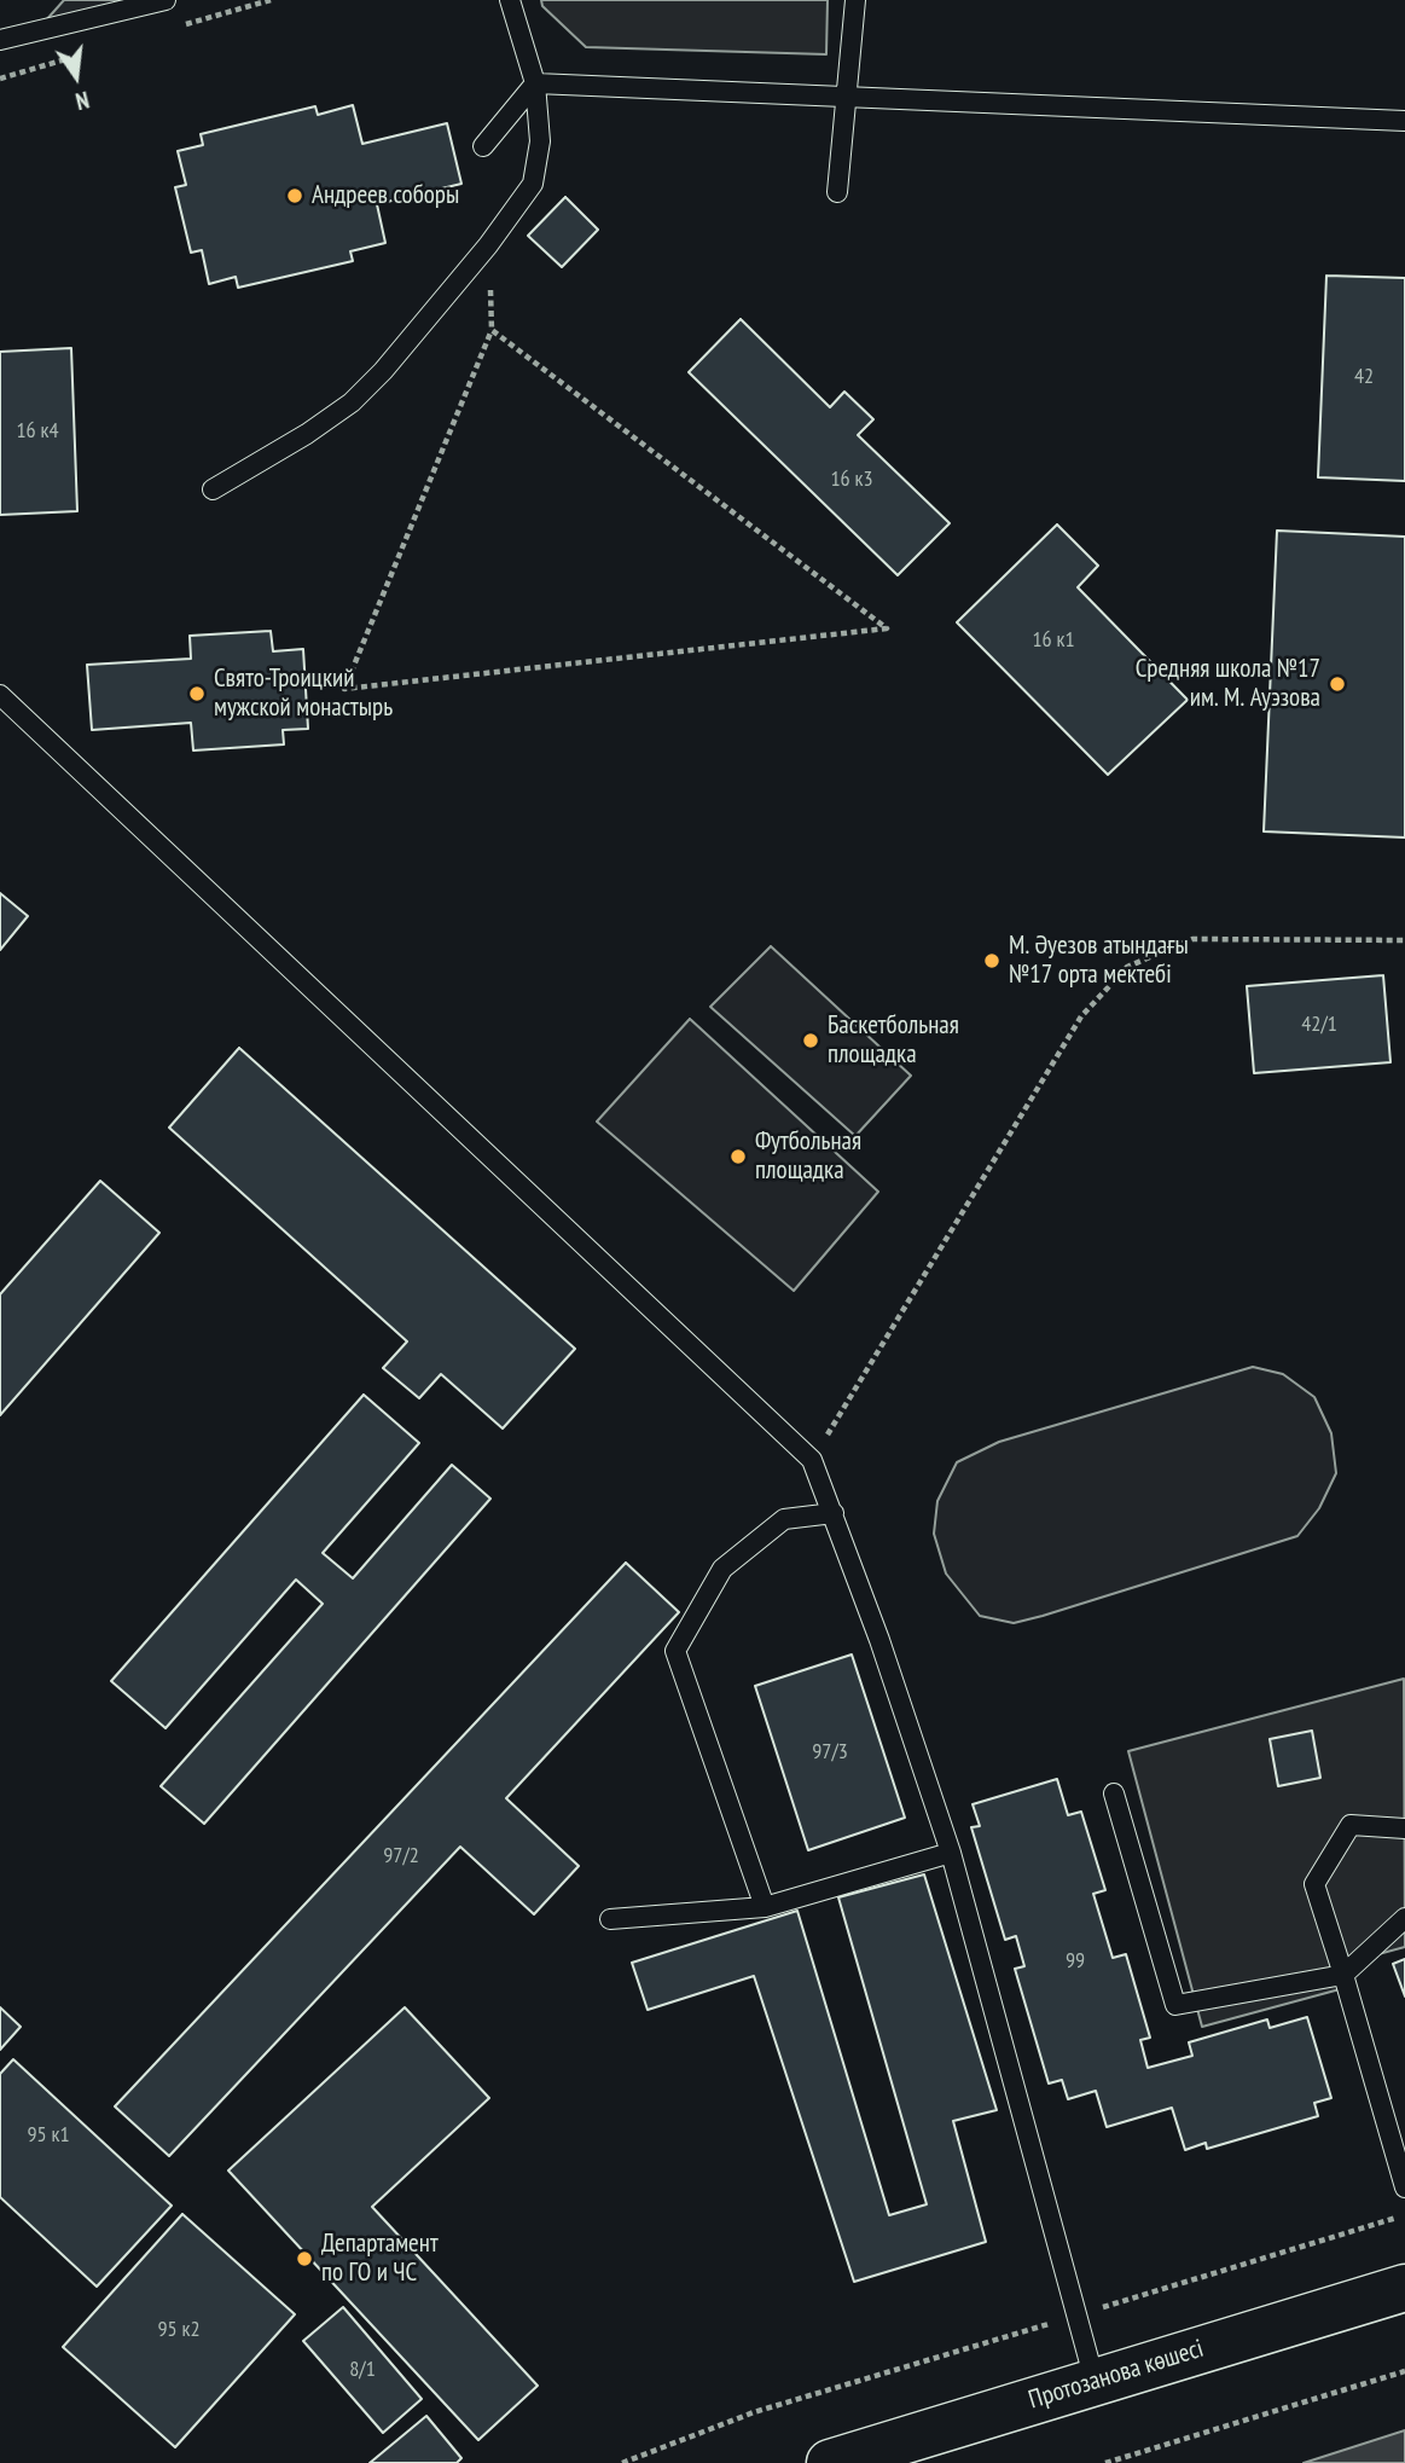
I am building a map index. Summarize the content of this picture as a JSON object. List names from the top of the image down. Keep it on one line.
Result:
{"streets":{"street":["Протозанова көшесі"]},"places":["Андреев соборы","Средняя школа №17 им. М. Ауэзова","Свято-Троицкий мужской монастырь","М. Әуезов атындағы №17 орта мектебі","Баскетбольная площадка","Футбольная площадка","Департамент по ГО и ЧС"],"house_numbers":["42","16 к4","16 к3","16 к1","42/1","97/3","97/2","99","95 к1","95 к2","8/1"],"north":"bottom"}
